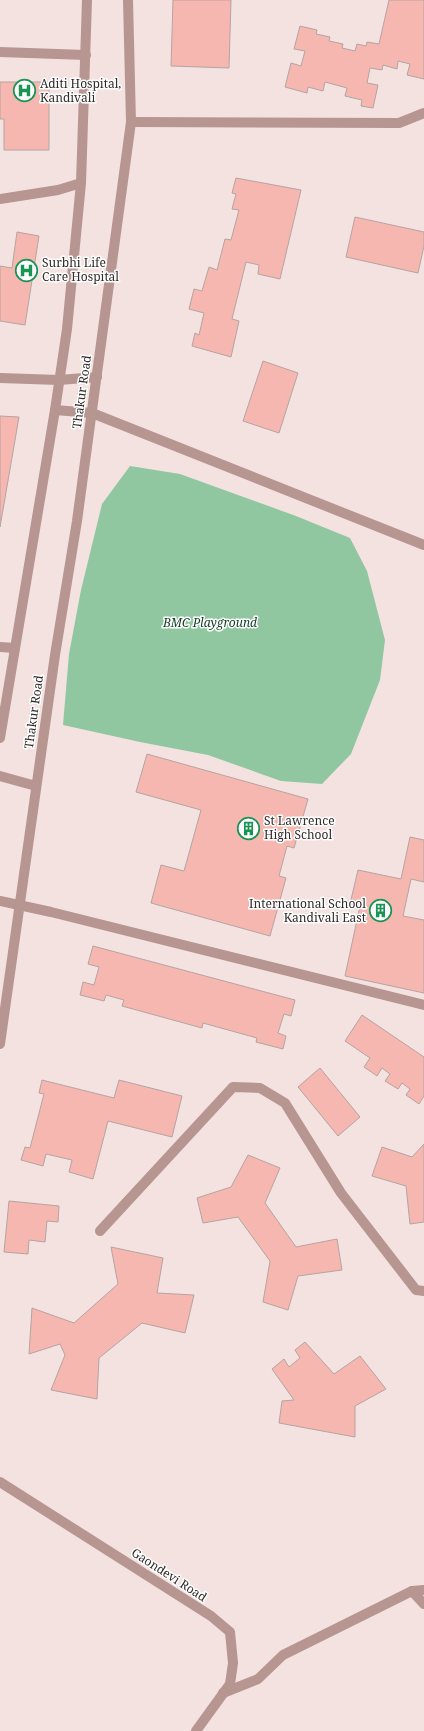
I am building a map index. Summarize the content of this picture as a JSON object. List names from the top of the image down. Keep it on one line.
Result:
{"streets":{"street":["Thakur Road","Gaondevi Road"]},"parks":["BMC Playground"],"places":{"hospital":["Aditi Hospital, Kandivali","Surbhi Life Care Hospital"],"building":["St Lawrence High School","International School Kandivali East"]}}
